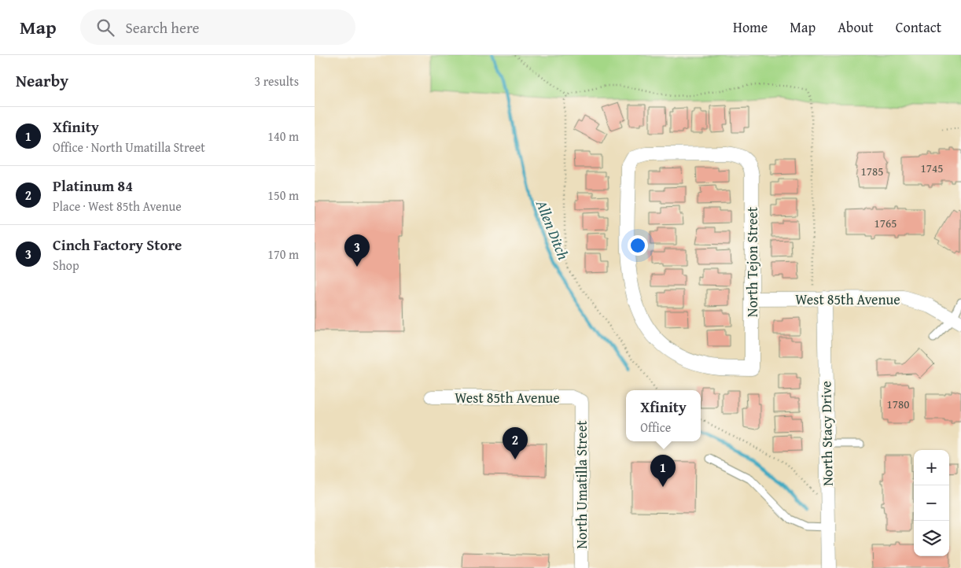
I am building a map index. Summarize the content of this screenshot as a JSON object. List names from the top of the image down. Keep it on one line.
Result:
{"streets":{"street":["North Tejon Street","West 85th Avenue","North Stacy Drive","North Umatilla Street"]},"crossings":[["North Tejon Street","West 85th Avenue"],["West 85th Avenue","North Stacy Drive"],["West 85th Avenue","North Umatilla Street"]],"water":["Allen Ditch"],"house_numbers":["1745","1785","1765","1780"],"page":{"header":"Map","search":"Search here","nav":["Home","Map","About","Contact"],"heading":["Nearby","3 results"],"list":[{"mark":"1","name":"Xfinity","note":"Office · North Umatilla Street","value":"140 m"},{"mark":"2","name":"Platinum 84","note":"Place · West 85th Avenue","value":"150 m"},{"mark":"3","name":"Cinch Factory Store","note":"Shop","value":"170 m"}],"pins":["3","2","1"],"popup":["Xfinity","Office"],"map_buttons":["+","−"]}}
